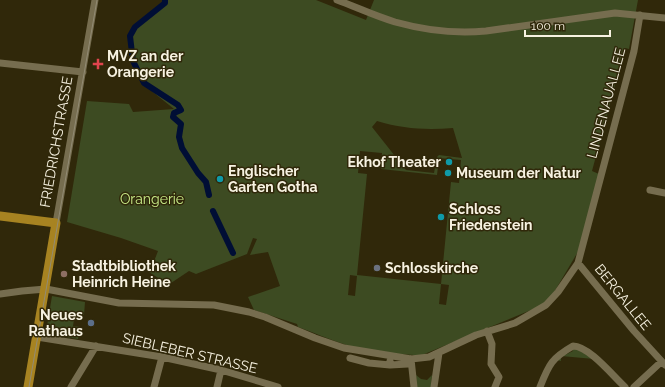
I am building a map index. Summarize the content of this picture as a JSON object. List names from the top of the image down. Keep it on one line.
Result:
{"streets":{"main road":["FRIEDRICHSTRASSE"],"street":["LINDENAUALLEE","BERGALLEE","SIEBLEBER STRASSE"]},"crossings":[["LINDENAUALLEE","BERGALLEE"],["FRIEDRICHSTRASSE","SIEBLEBER STRASSE"]],"parks":["Orangerie"],"places":{"health":["MVZ an der Orangerie"],"other":["Ekhof Theater","Museum der Natur","Englischer Garten Gotha","Schloss Friedenstein","Schlosskirche","Stadtbibliothek Heinrich Heine","Neues Rathaus"]},"scale_bar":"100 m"}
